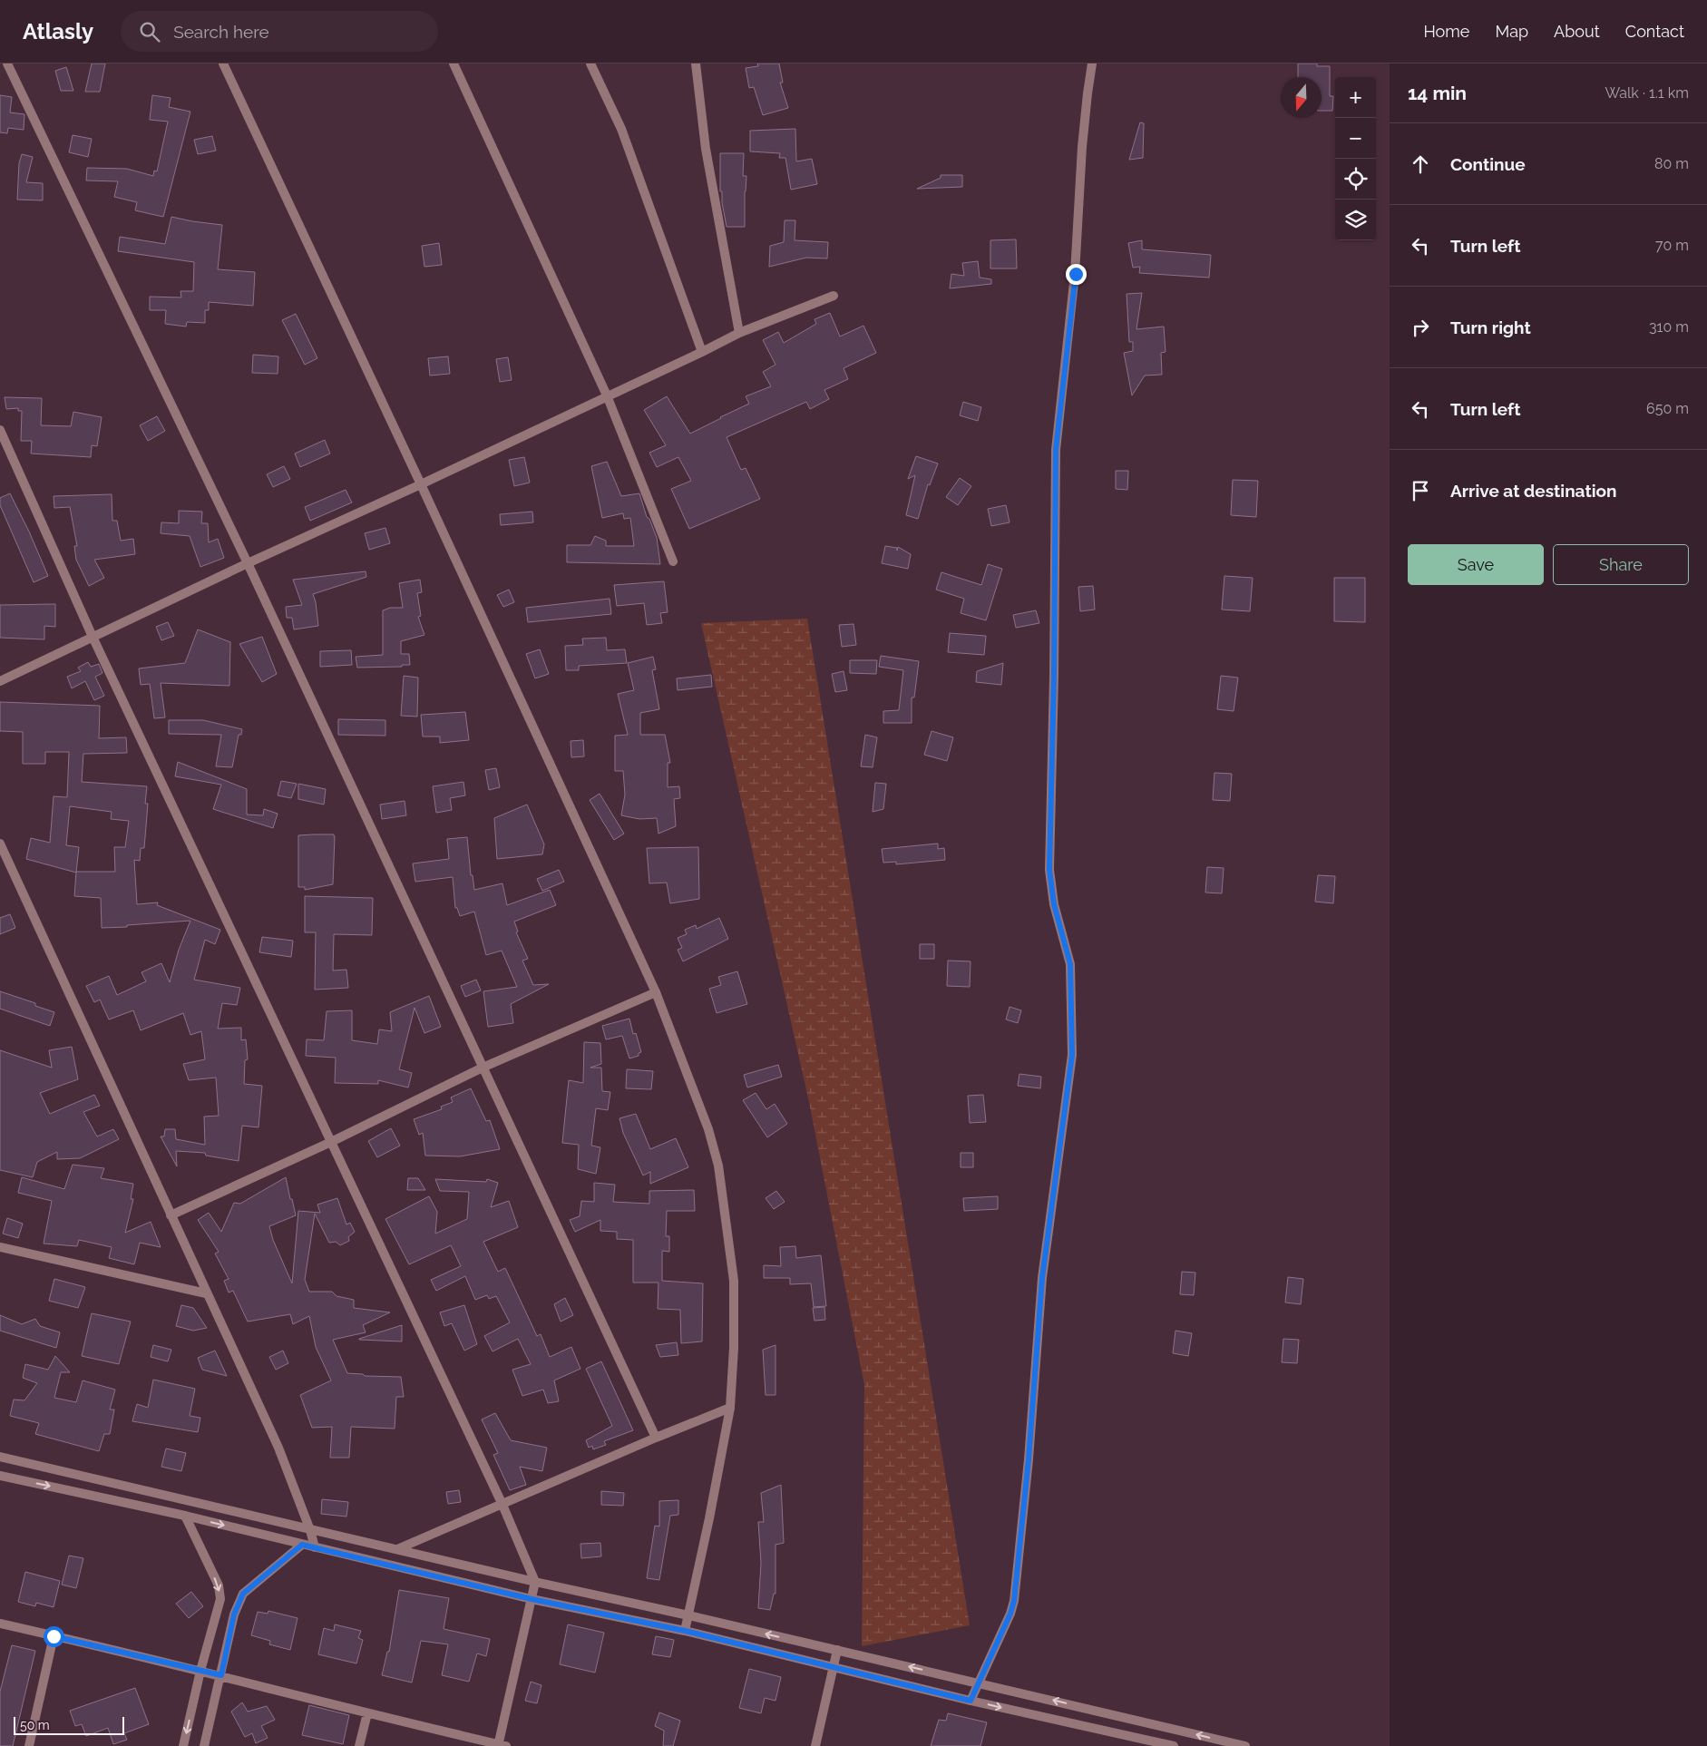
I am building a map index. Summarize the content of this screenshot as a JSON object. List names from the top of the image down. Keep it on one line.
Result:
{"scale_bar":"50 m","north":"bottom","page":{"header":"Atlasly","search":"Search here","nav":["Home","Map","About","Contact"],"heading":["14 min","Walk · 1.1 km"],"map_buttons":["+","−"],"list":[["Continue","80 m"],["Turn left","70 m"],["Turn right","310 m"],["Turn left","650 m"],"Arrive at destination"],"buttons":["Save","Share"],"scale":"50 m"}}
